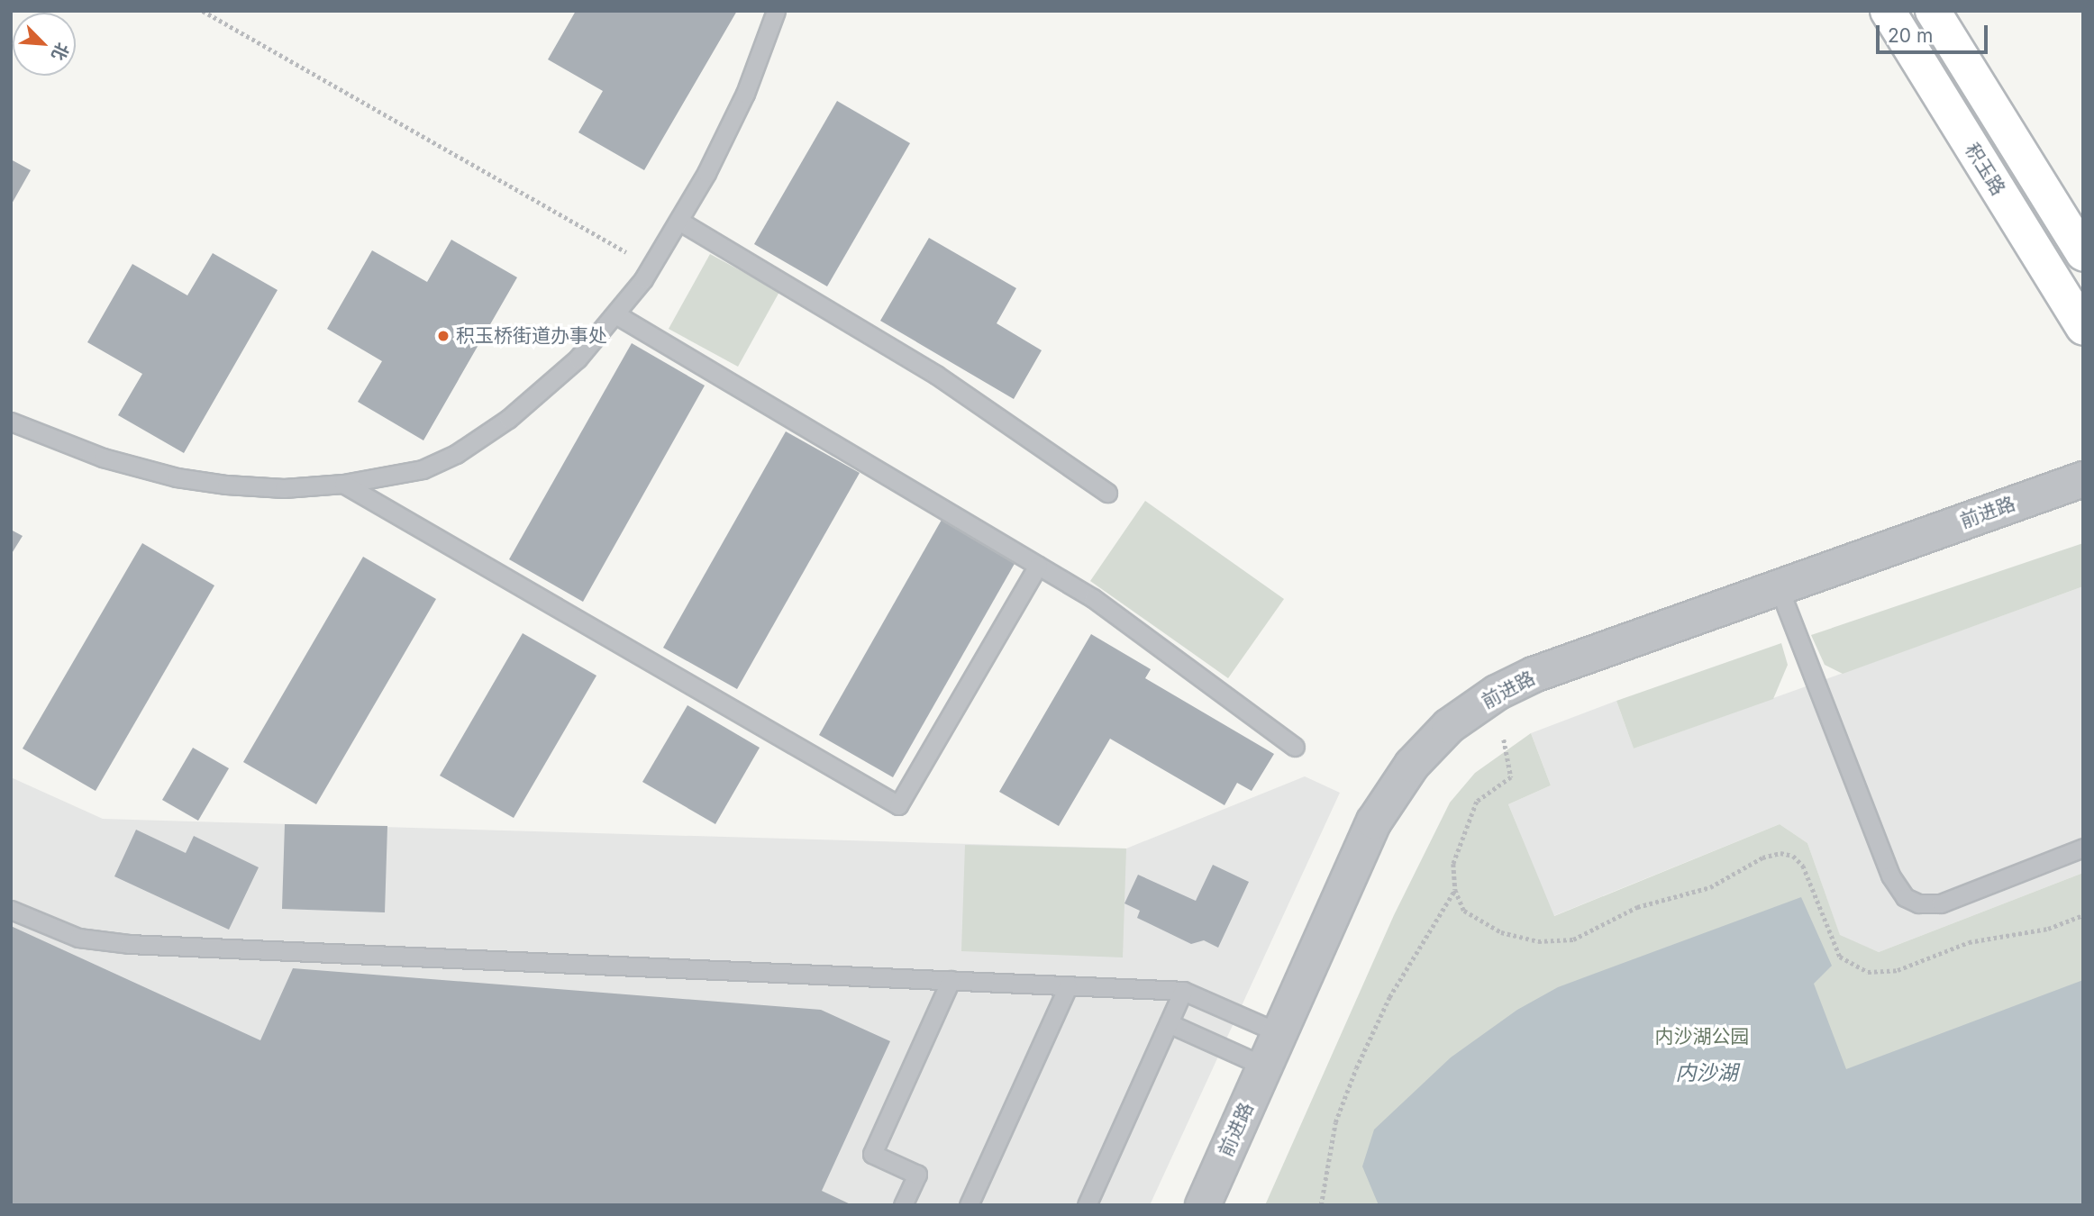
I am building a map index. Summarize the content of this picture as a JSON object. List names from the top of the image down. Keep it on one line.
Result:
{"streets":{"main road":["积玉路"],"street":["前进路"]},"water":["内沙湖"],"parks":["内沙湖公园"],"places":["积玉桥街道办事处"],"scale_bar":"20 m","north":"bottom right"}
